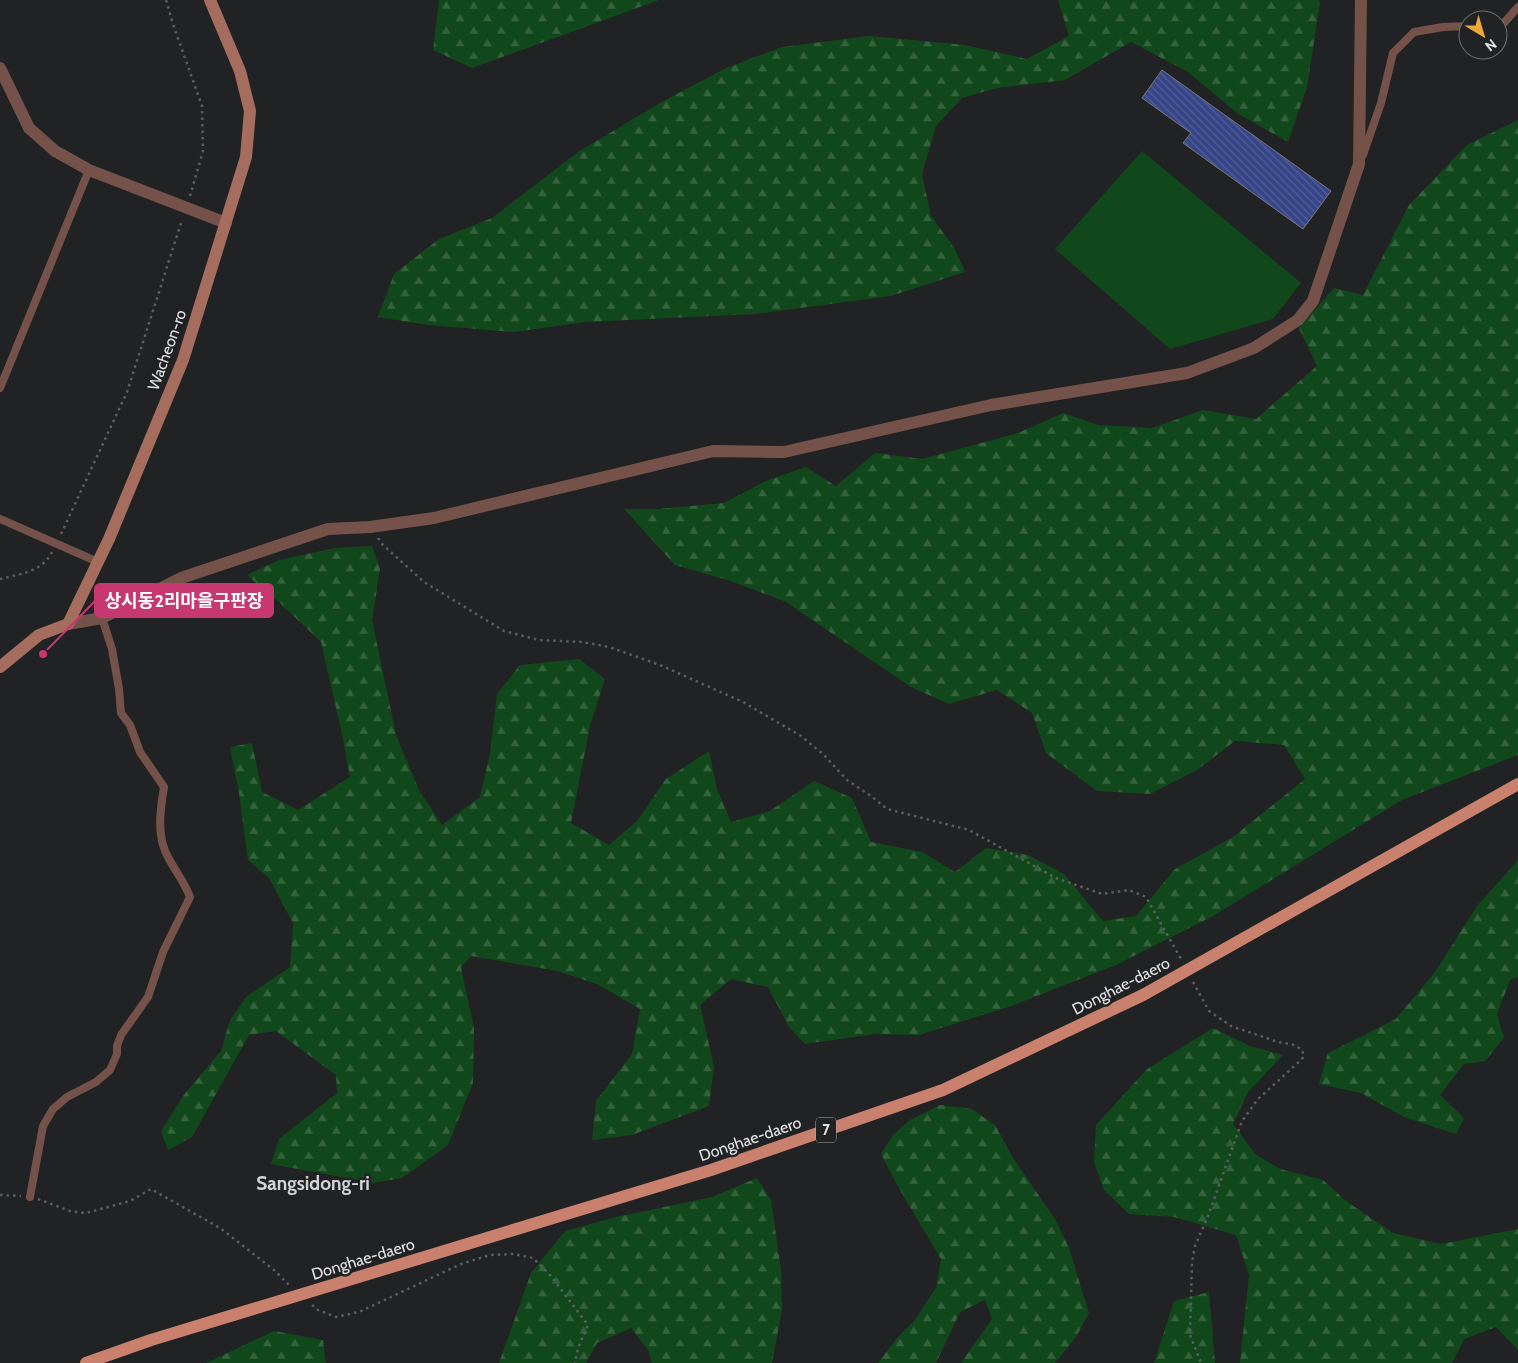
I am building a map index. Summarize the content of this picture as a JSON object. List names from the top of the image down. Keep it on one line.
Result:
{"streets":{"main road":["Donghae-daero","7"],"street":["Wacheon-ro"]},"districts":["Sangsidong-ri"],"places":["상시동2리마을구판장"],"north":"bottom right"}
